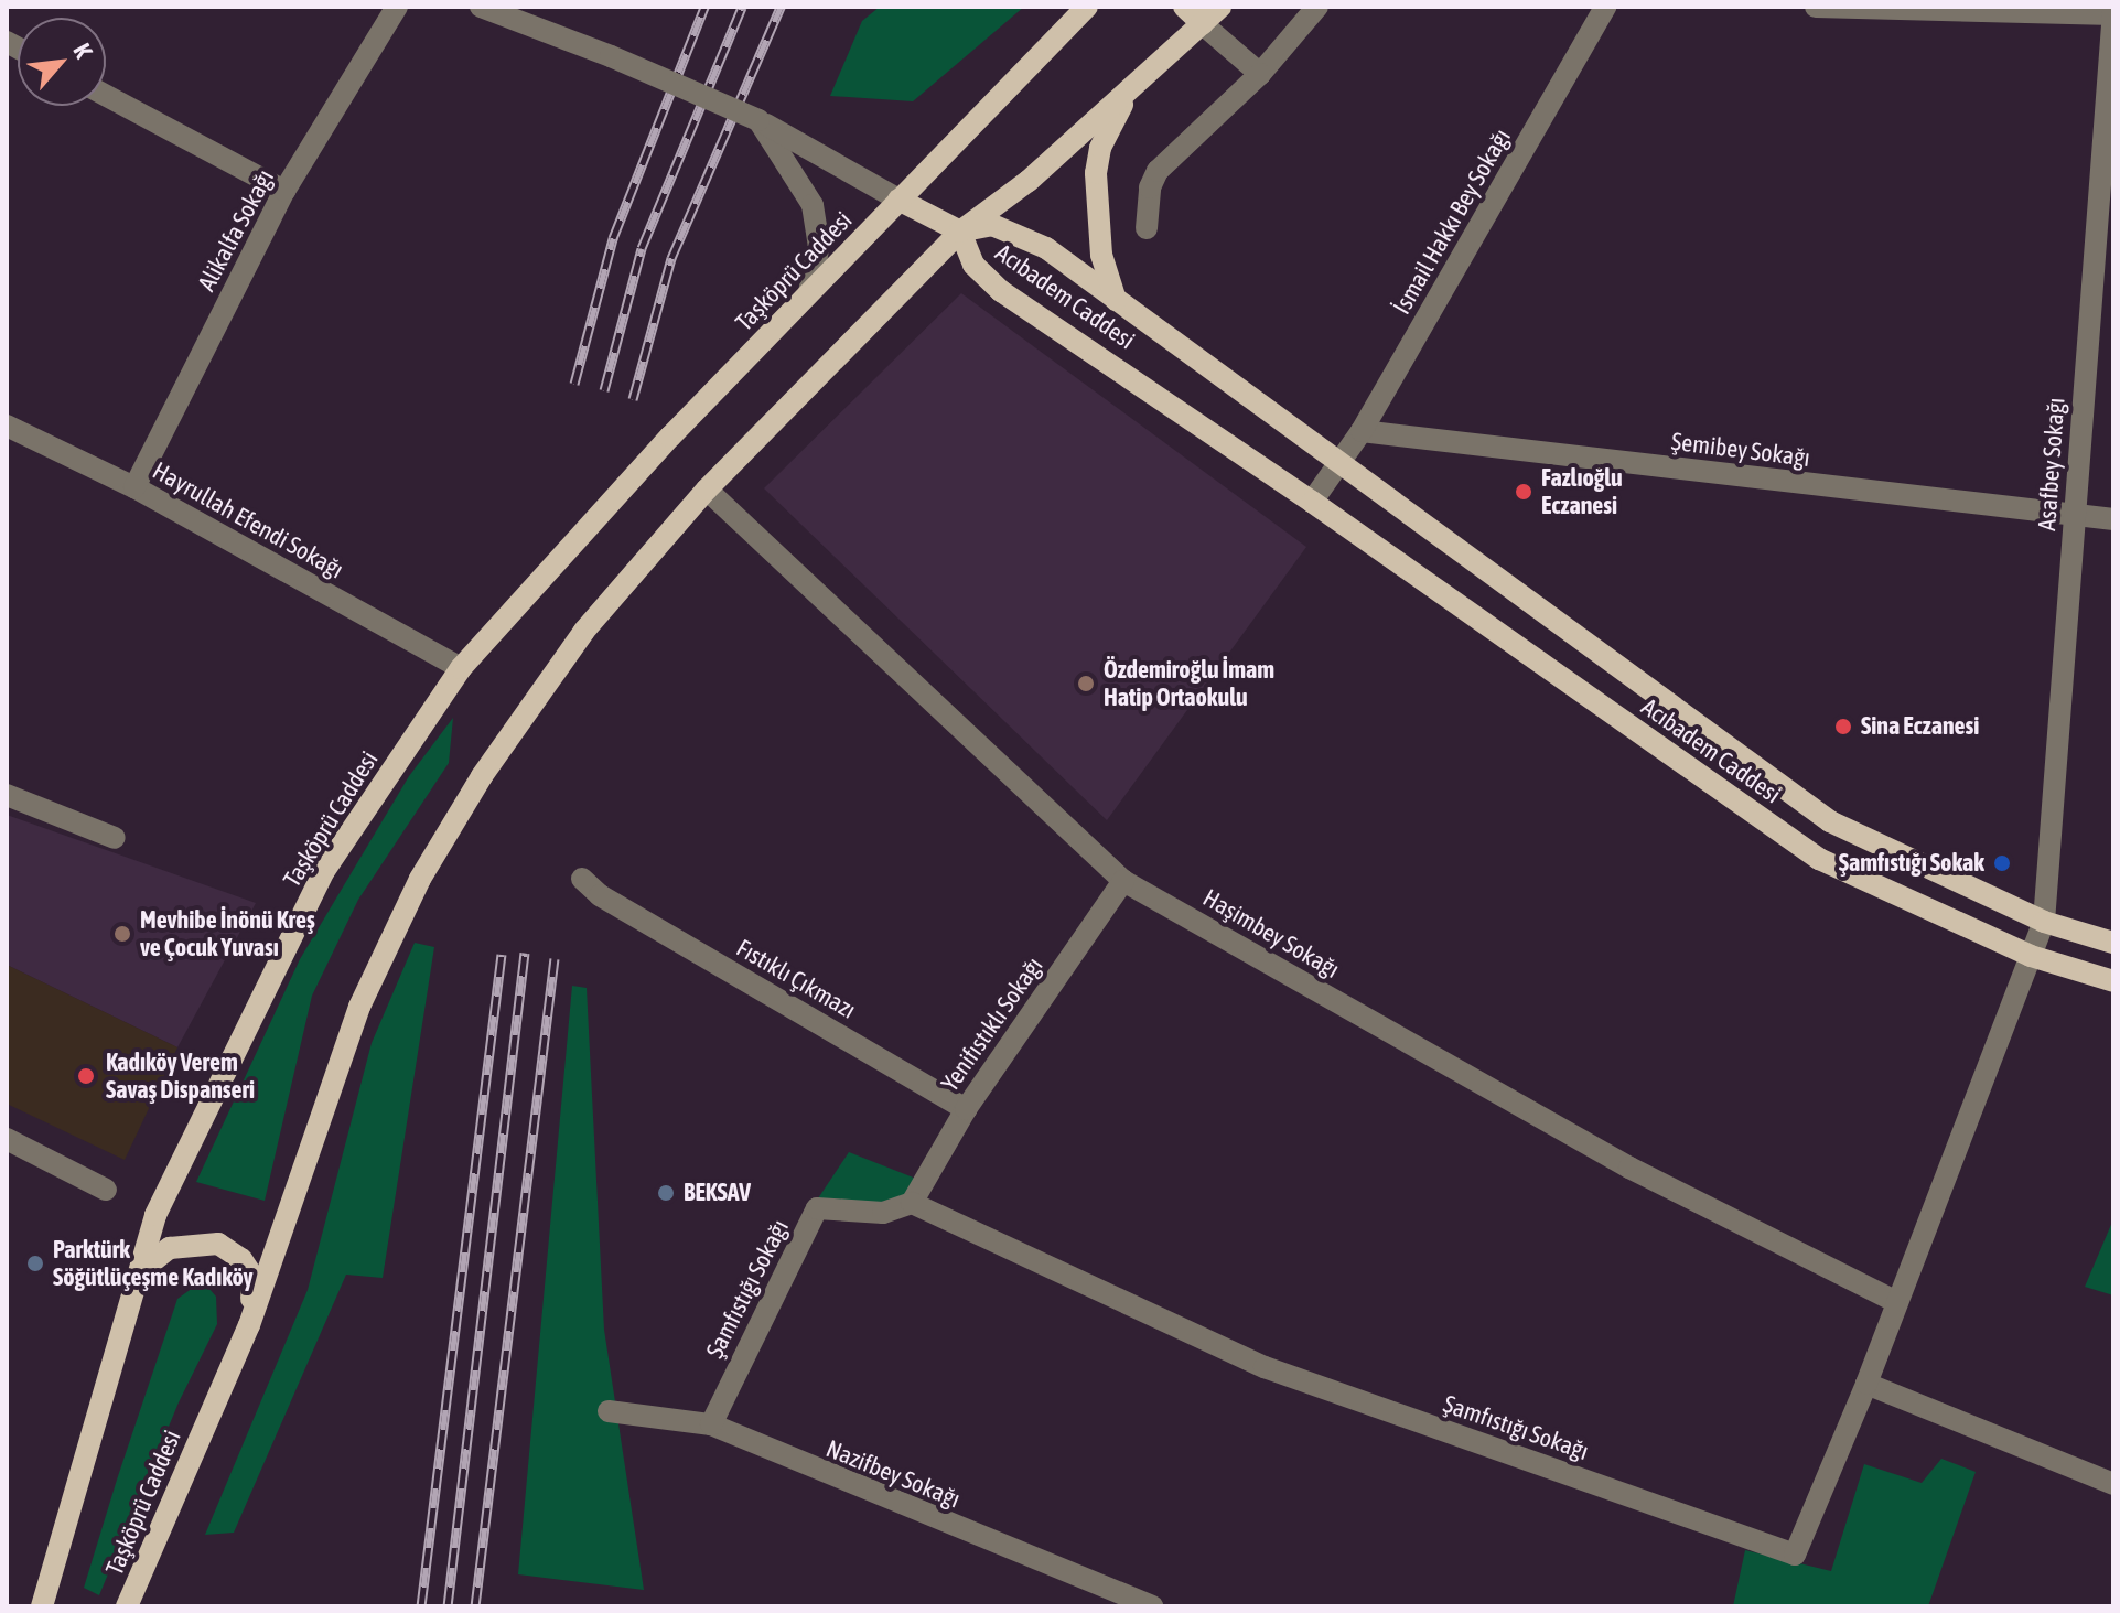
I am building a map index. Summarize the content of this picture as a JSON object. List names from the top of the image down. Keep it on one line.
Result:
{"streets":{"main road":["Taşköprü Caddesi","Acıbadem Caddesi"],"street":["İsmail Hakkı Bey Sokağı","Alikalfa Sokağı","Şemibey Sokağı","Asafbey Sokağı","Hayrullah Efendi Sokağı","Haşimbey Sokağı","Fıstıklı Çıkmazı","Yenifıstıklı Sokağı","Şamfıstığı Sokağı","Nazifbey Sokağı"]},"crossings":[["İsmail Hakkı Bey Sokağı","Acıbadem Caddesi"],["İsmail Hakkı Bey Sokağı","Şemibey Sokağı"],["Alikalfa Sokağı","Hayrullah Efendi Sokağı"],["Taşköprü Caddesi","Acıbadem Caddesi"],["Taşköprü Caddesi","Hayrullah Efendi Sokağı"],["Taşköprü Caddesi","Haşimbey Sokağı"],["Acıbadem Caddesi","Asafbey Sokağı"],["Acıbadem Caddesi","Şamfıstığı Sokağı"],["Şemibey Sokağı","Asafbey Sokağı"],["Asafbey Sokağı","Şamfıstığı Sokağı"],["Haşimbey Sokağı","Yenifıstıklı Sokağı"],["Haşimbey Sokağı","Şamfıstığı Sokağı"],["Fıstıklı Çıkmazı","Yenifıstıklı Sokağı"],["Yenifıstıklı Sokağı","Şamfıstığı Sokağı"],["Şamfıstığı Sokağı","Nazifbey Sokağı"]],"places":["Fazlıoğlu Eczanesi","Özdemiroğlu İmam Hatip Ortaokulu","Sina Eczanesi","Şamfıstığı Sokak","Mevhibe İnönü Kreş ve Çocuk Yuvası","Kadıköy Verem Savaş Dispanseri","BEKSAV","Parktürk Söğütlüçeşme Kadıköy"],"north":"top right"}
